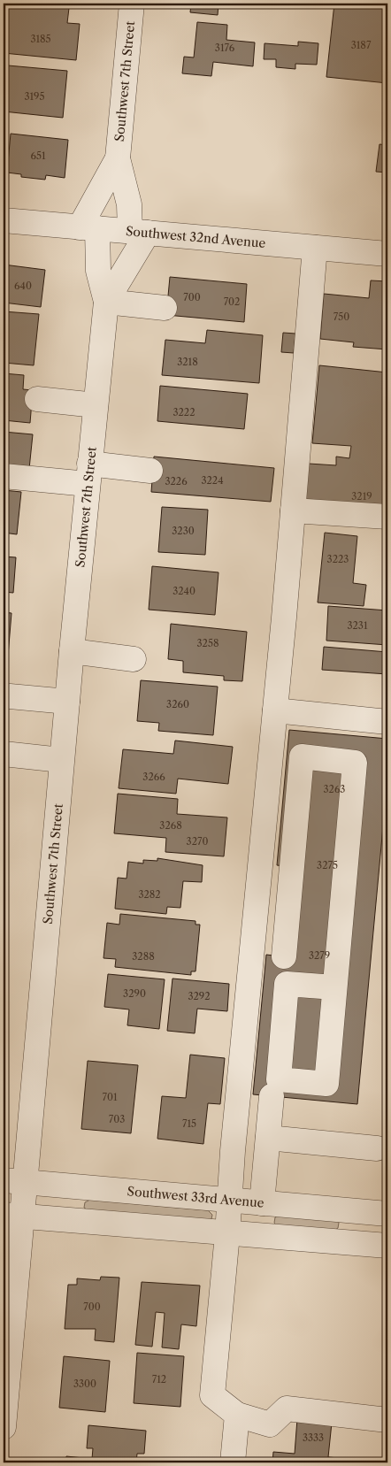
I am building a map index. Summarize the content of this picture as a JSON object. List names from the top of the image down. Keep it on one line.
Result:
{"streets":{"street":["Southwest 7th Street","Southwest 32nd Avenue","Southwest 33rd Avenue"]},"crossings":[["Southwest 7th Street","Southwest 32nd Avenue"],["Southwest 7th Street","Southwest 33rd Avenue"]],"house_numbers":["3185","3187","3176","3195","651","640","700","702","750","3218","3222","3224","3226","3219","3230","3223","3240","3231","3258","3260","3266","3263","3268","3270","3275","3282","3279","3288","3290","3292","701","703","715","700","712","3300","3333"]}
